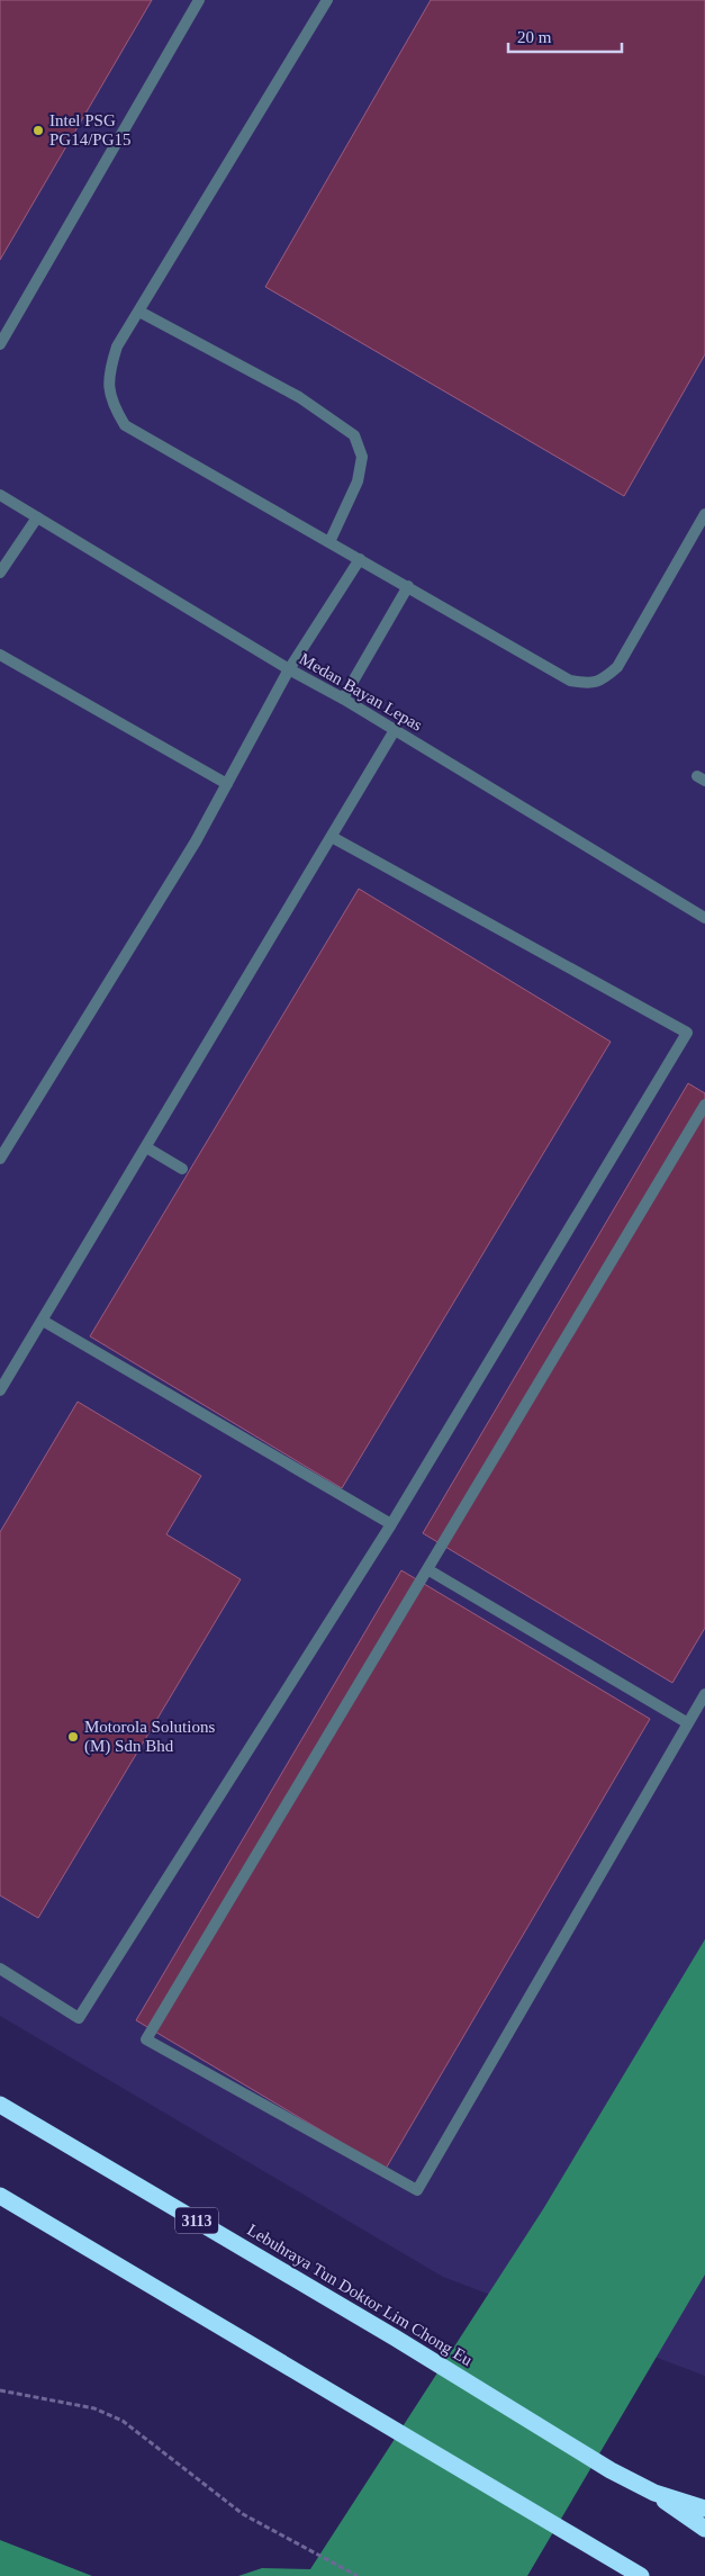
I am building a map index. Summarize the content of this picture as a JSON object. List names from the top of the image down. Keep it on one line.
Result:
{"streets":{"highway":["3113","Lebuhraya Tun Doktor Lim Chong Eu"],"street":["Medan Bayan Lepas"]},"crossings":[["3113","Lebuhraya Tun Doktor Lim Chong Eu"]],"places":["Intel PSG PG14/PG15","Motorola Solutions (M) Sdn Bhd"],"scale_bar":"20 m"}
